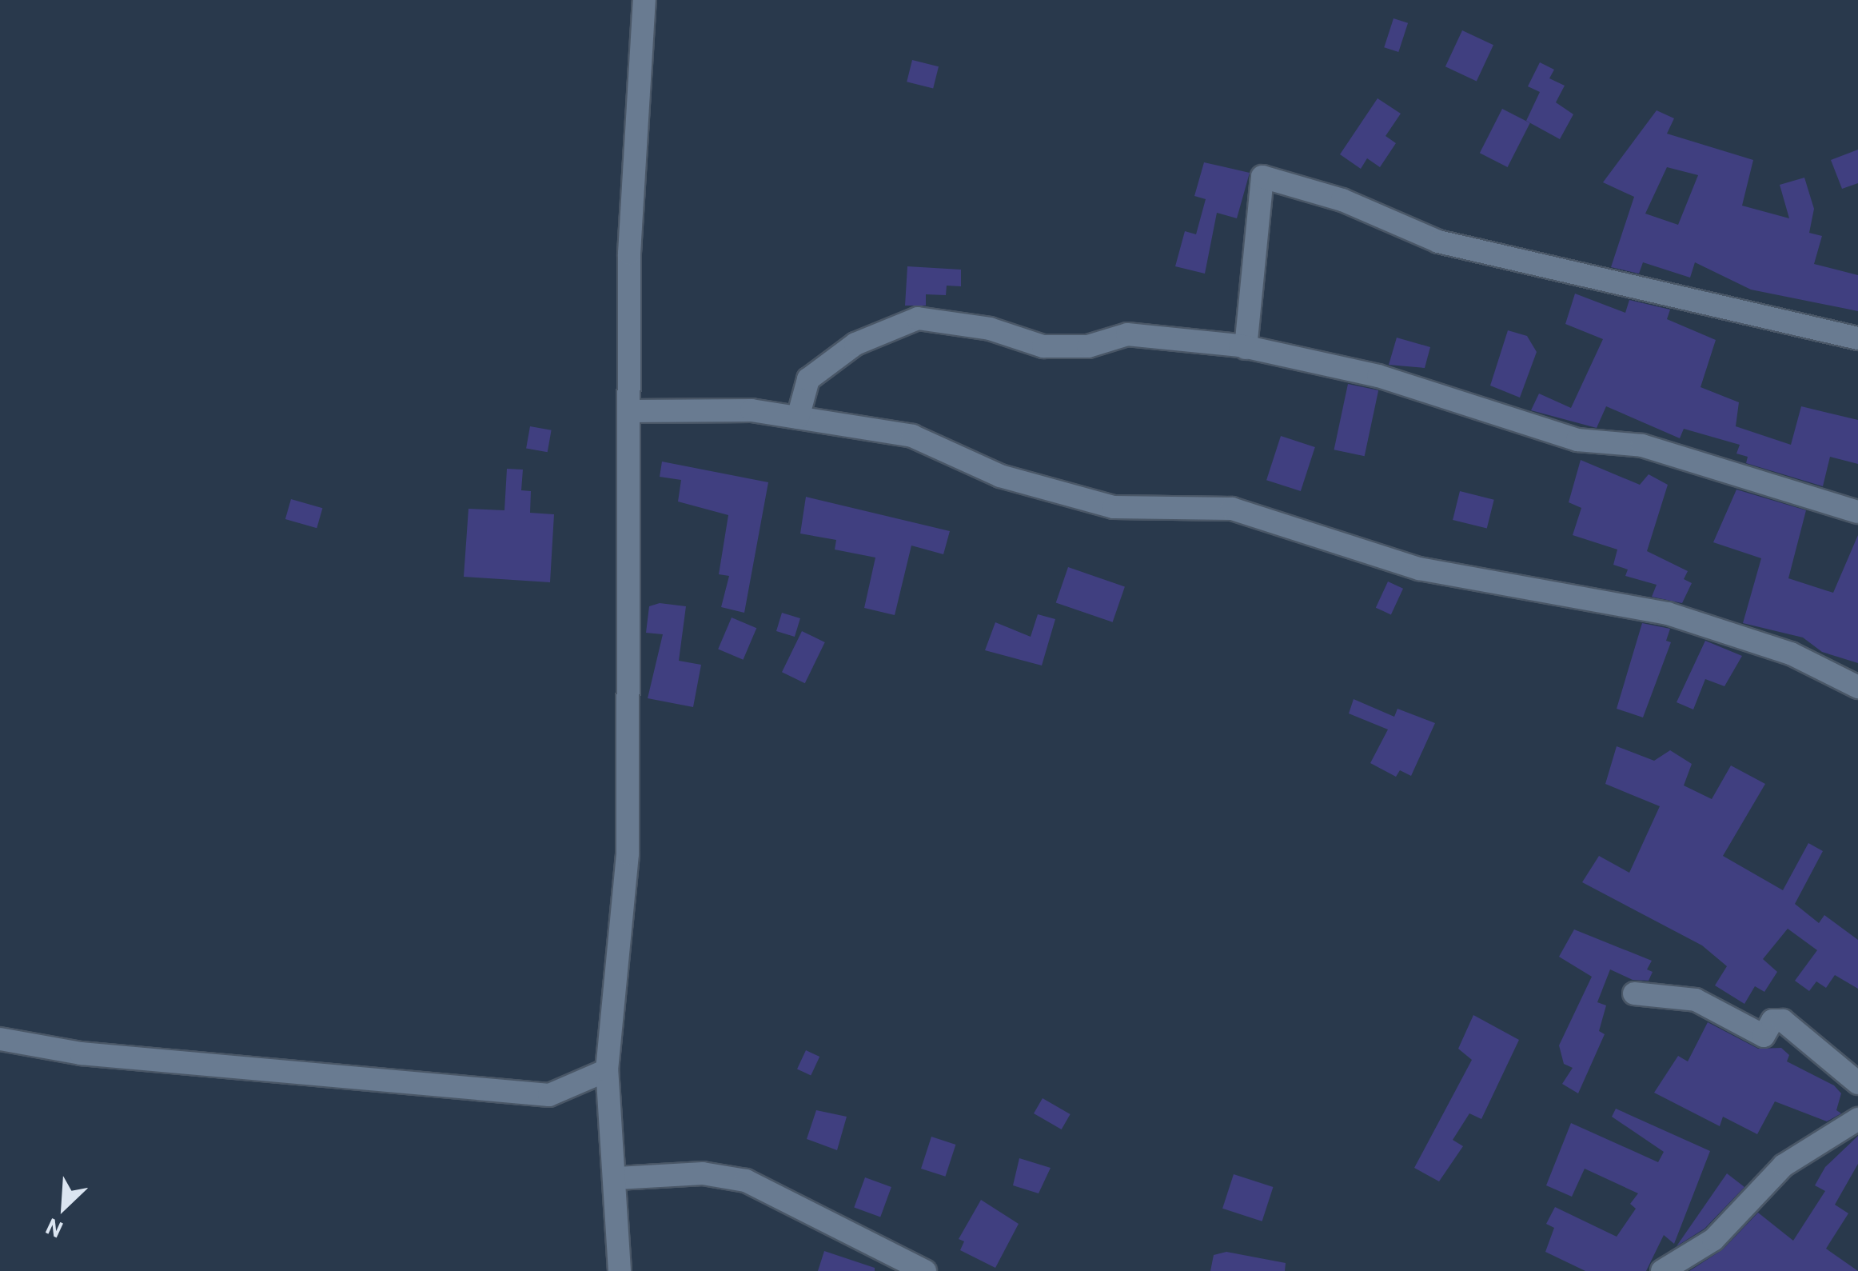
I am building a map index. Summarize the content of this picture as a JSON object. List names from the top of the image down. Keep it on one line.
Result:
{"north":"bottom left"}
